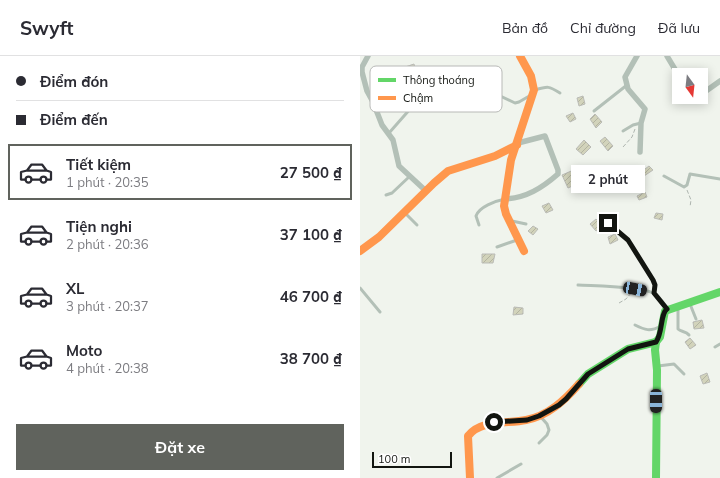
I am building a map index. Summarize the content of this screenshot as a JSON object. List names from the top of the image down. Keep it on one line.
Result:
{"legend":["Thông thoáng","Chậm"],"scale_bar":"100 m","north":"bottom","page":{"header":"Swyft","nav":["Bản đồ","Chỉ đường","Đã lưu"],"banner":["Điểm đón","Điểm đến"],"list":[{"name":"Tiết kiệm","note":"1 phút · 20:35","value":"27 500 ₫"},{"name":"Tiện nghi","note":"2 phút · 20:36","value":"37 100 ₫"},{"name":"XL","note":"3 phút · 20:37","value":"46 700 ₫"},{"name":"Moto","note":"4 phút · 20:38","value":"38 700 ₫"}],"bubble":"2 phút","buttons":"Đặt xe","scale":"100 m"}}
